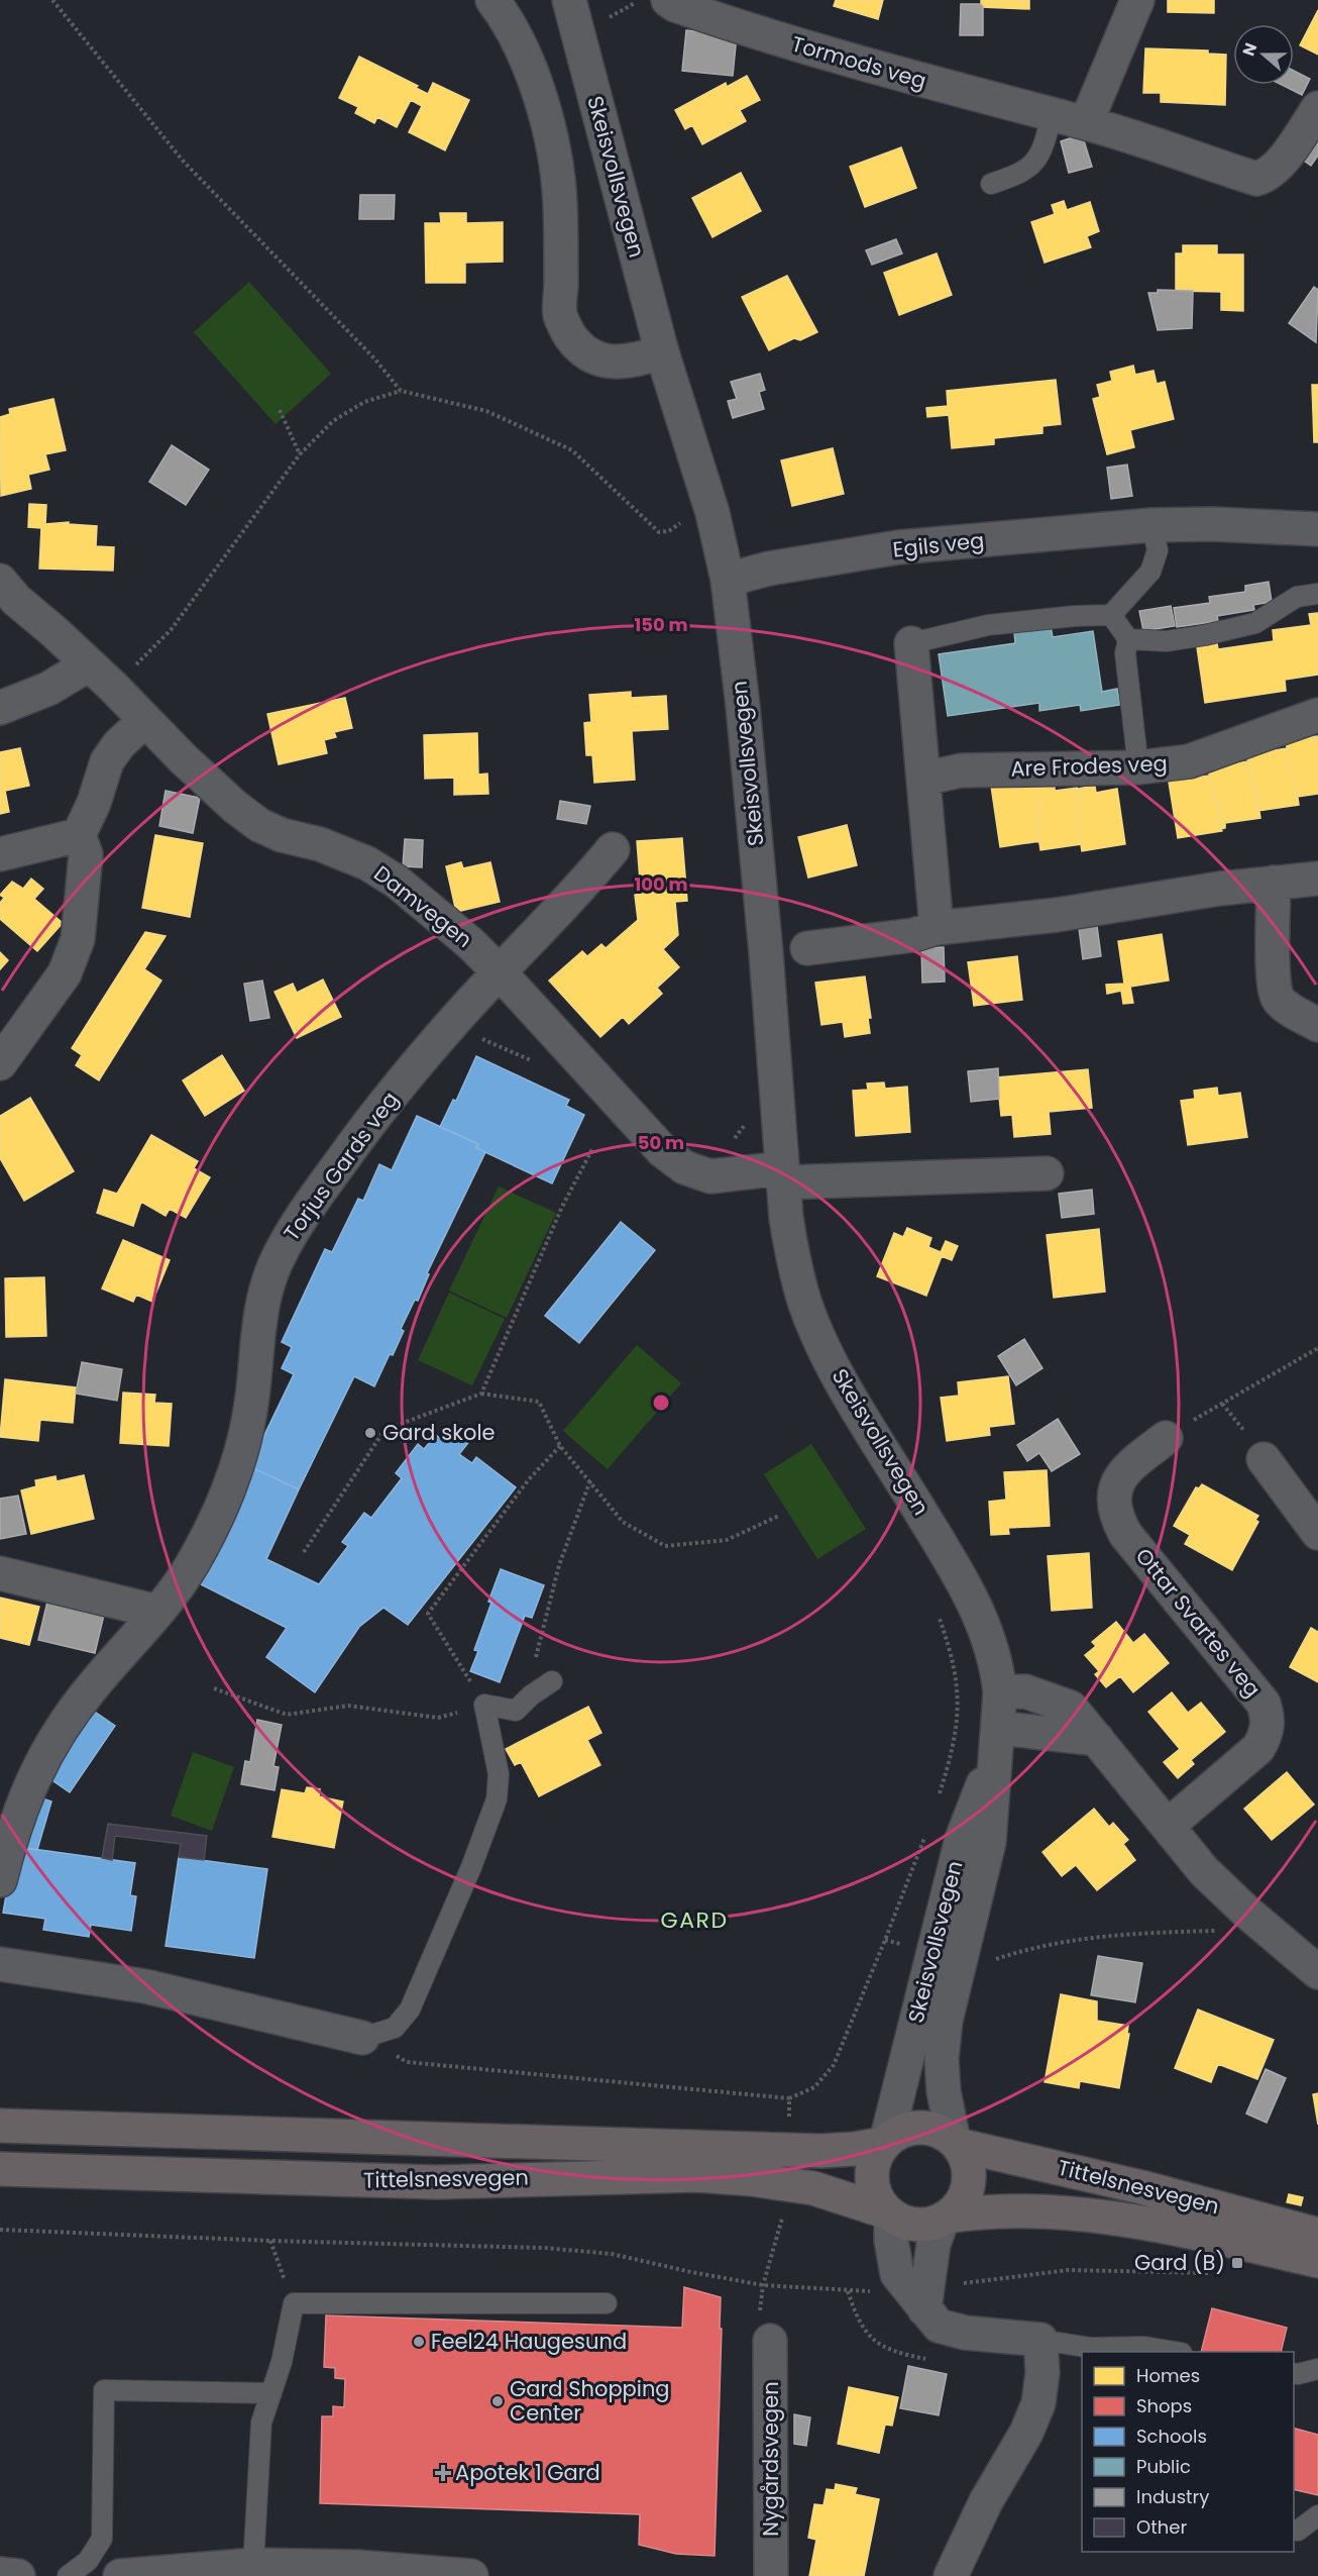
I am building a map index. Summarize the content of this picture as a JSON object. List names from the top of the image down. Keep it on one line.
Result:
{"streets":{"main road":["Tittelsnesvegen"],"street":["Tormods veg","Skeisvollsvegen","Egils veg","Are Frodes veg","Damvegen","Torjus Gards veg","Ottar Svartes veg","Nygårdsvegen"]},"crossings":[["Skeisvollsvegen","Egils veg"],["Skeisvollsvegen","Damvegen"],["Skeisvollsvegen","Tittelsnesvegen"],["Damvegen","Torjus Gards veg"]],"districts":["GARD"],"places":{"other":["Gard skole","Feel24 Haugesund","Gard Shopping Center"],"transit":["Gard (B)"],"health":["Apotek 1 Gard"]},"legend":["Homes","Shops","Schools","Public","Industry","Other"],"north":"left","rings":["150 m","100 m","50 m"]}
